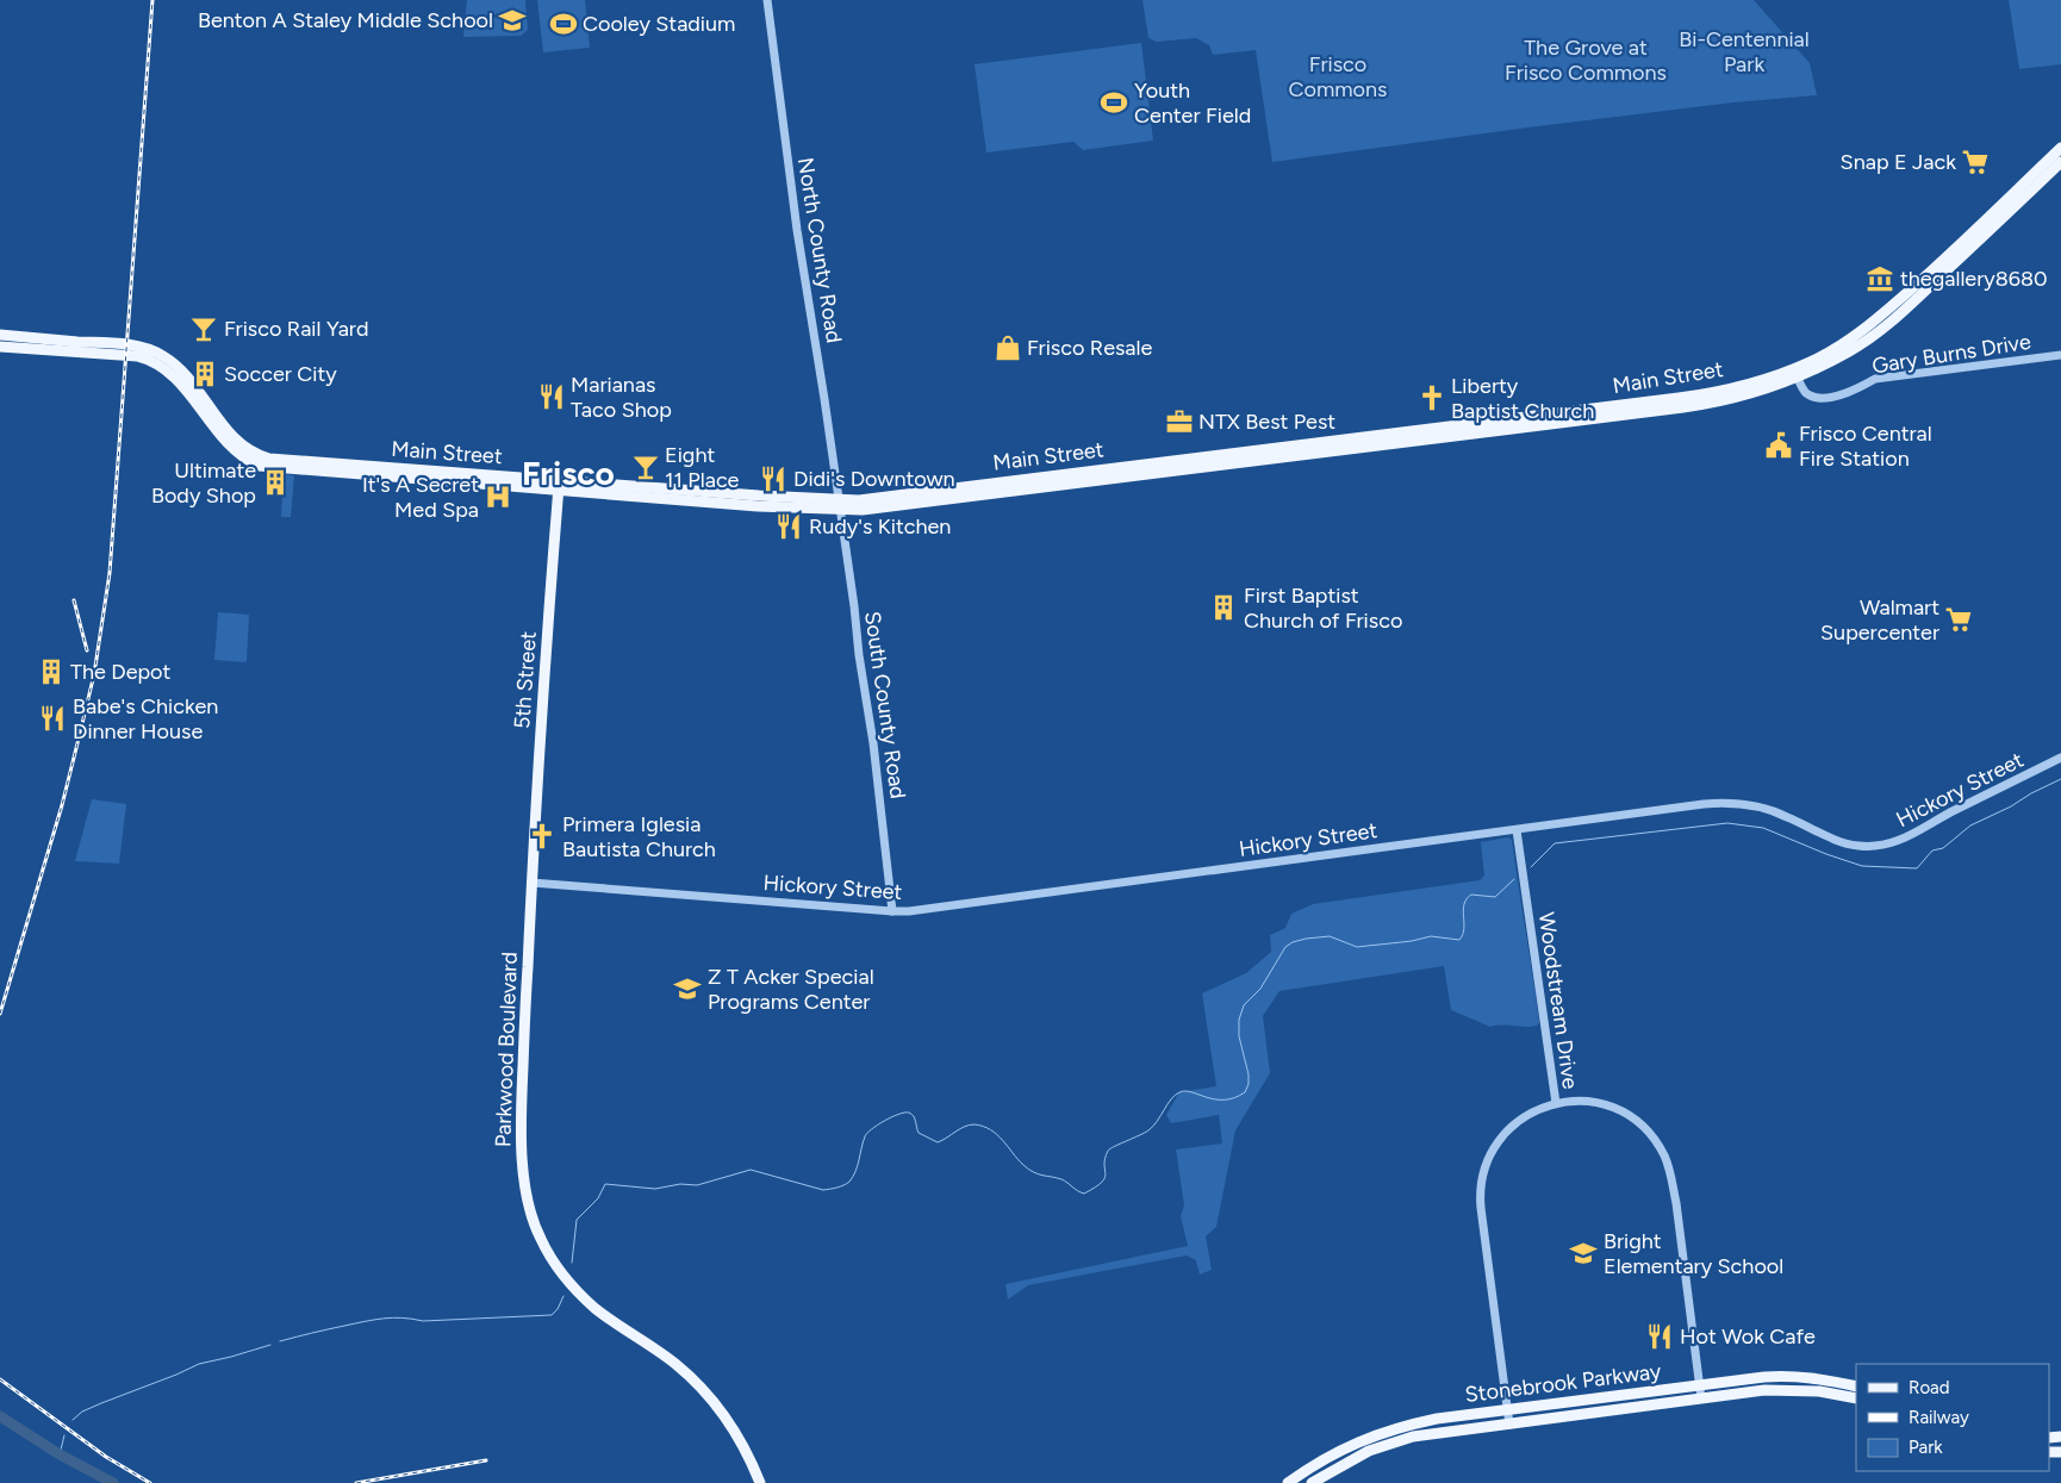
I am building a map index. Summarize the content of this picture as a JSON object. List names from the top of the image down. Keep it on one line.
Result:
{"streets":{"main road":["Main Street","5th Street","Parkwood Boulevard","Stonebrook Parkway"],"street":["North County Road","Gary Burns Drive","South County Road","Hickory Street","Woodstream Drive"]},"crossings":[["North County Road","Main Street"],["North County Road","South County Road"],["Gary Burns Drive","Main Street"],["Main Street","5th Street"],["Main Street","South County Road"],["5th Street","Hickory Street"],["5th Street","Parkwood Boulevard"],["South County Road","Hickory Street"],["Hickory Street","Woodstream Drive"],["Hickory Street","Parkwood Boulevard"],["Woodstream Drive","Stonebrook Parkway"]],"districts":["Frisco"],"parks":["Bi-Centennial Park","The Grove at Frisco Commons","Frisco Commons"],"places":{"school or university":["Benton A Staley Middle School","Z T Acker Special Programs Center","Bright Elementary School"],"sports":["Cooley Stadium","Youth Center Field"],"supermarket":["Snap E Jack","Walmart Supercenter"],"museum":["thegallery8680"],"bar":["Frisco Rail Yard","Eight 11 Place"],"shop":["Frisco Resale"],"building":["Soccer City","Ultimate Body Shop","First Baptist Church of Frisco","The Depot"],"restaurant":["Marianas Taco Shop","Didi's Downtown","Rudy's Kitchen","Babe's Chicken Dinner House","Hot Wok Cafe"],"church":["Liberty Baptist Church","Primera Iglesia Bautista Church"],"office":["NTX Best Pest"],"public building":["Frisco Central Fire Station"],"hospital":["It's A Secret Med Spa"]},"legend":["Road","Railway","Park"]}
